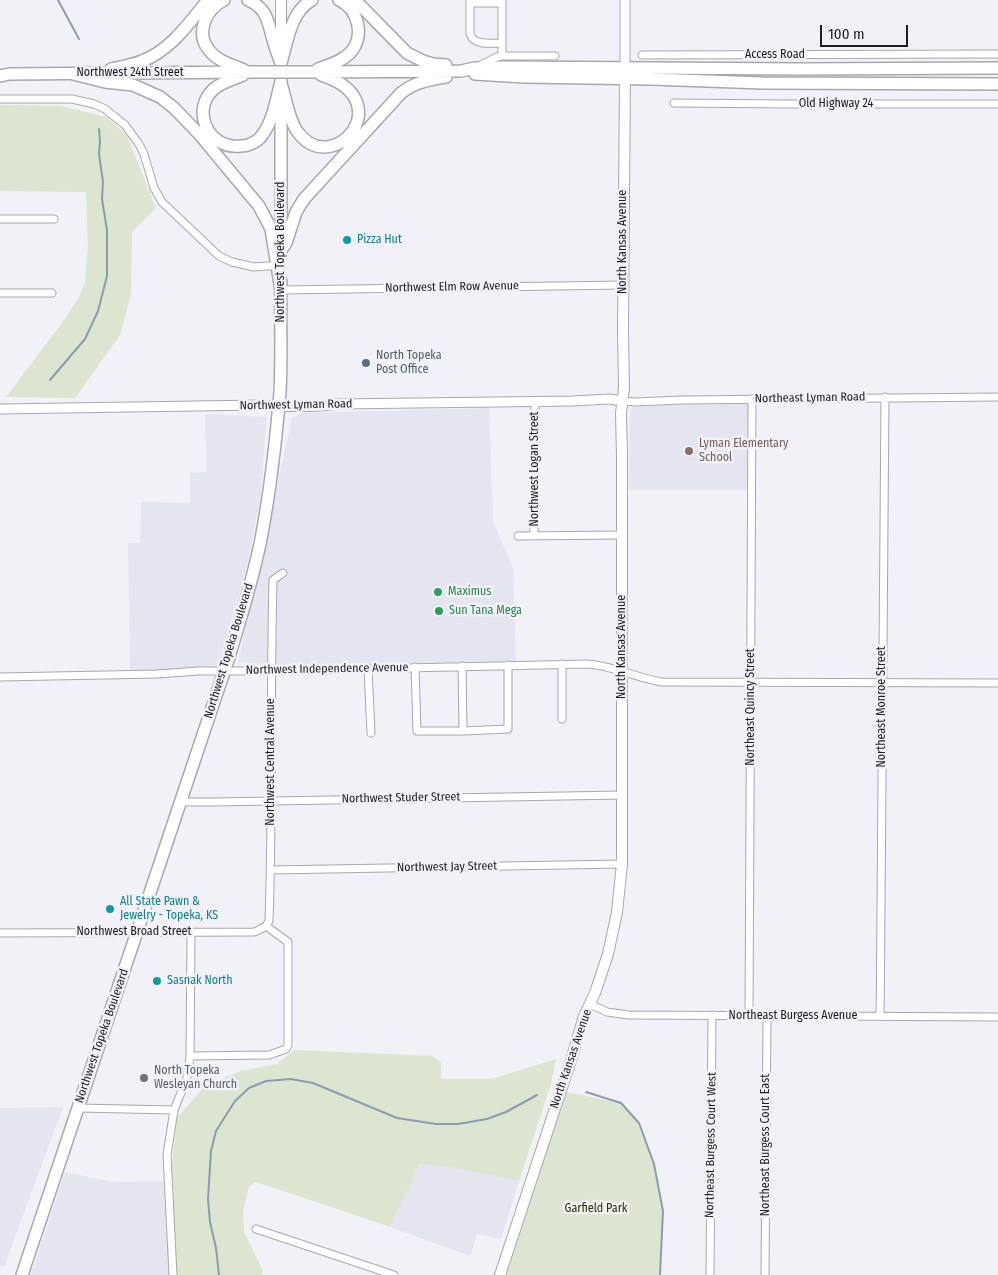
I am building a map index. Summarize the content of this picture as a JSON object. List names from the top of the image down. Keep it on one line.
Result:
{"streets":{"main road":["Northwest 24th Street","North Kansas Avenue","Northwest Topeka Boulevard"],"street":["Access Road","Old Highway 24","Northwest Elm Row Avenue","Northeast Lyman Road","Northwest Lyman Road","Northwest Logan Street","Northwest Independence Avenue","Northeast Quincy Street","Northeast Monroe Street","Northwest Central Avenue","Northwest Studer Street","Northwest Jay Street","Northwest Broad Street","Northeast Burgess Avenue","Northeast Burgess Court West","Northeast Burgess Court East"]},"crossings":[["North Kansas Avenue","Northwest Elm Row Avenue"],["North Kansas Avenue","Northeast Lyman Road"],["North Kansas Avenue","Northwest Lyman Road"],["North Kansas Avenue","Northwest Independence Avenue"],["North Kansas Avenue","Northwest Studer Street"],["North Kansas Avenue","Northwest Jay Street"],["North Kansas Avenue","Northeast Burgess Avenue"],["Northwest Topeka Boulevard","Northwest Elm Row Avenue"],["Northwest Topeka Boulevard","Northwest Lyman Road"],["Northwest Topeka Boulevard","Northwest Independence Avenue"],["Northwest Topeka Boulevard","Northwest Studer Street"],["Northwest Topeka Boulevard","Northwest Broad Street"],["Northeast Lyman Road","Northwest Lyman Road"],["Northeast Lyman Road","Northeast Quincy Street"],["Northeast Lyman Road","Northeast Monroe Street"],["Northwest Lyman Road","Northwest Logan Street"],["Northwest Independence Avenue","Northeast Quincy Street"],["Northwest Independence Avenue","Northeast Monroe Street"],["Northwest Independence Avenue","Northwest Central Avenue"],["Northeast Quincy Street","Northeast Burgess Avenue"],["Northeast Monroe Street","Northeast Burgess Avenue"],["Northwest Central Avenue","Northwest Studer Street"],["Northwest Central Avenue","Northwest Jay Street"],["Northwest Central Avenue","Northwest Broad Street"],["Northeast Burgess Avenue","Northeast Burgess Court West"],["Northeast Burgess Avenue","Northeast Burgess Court East"]],"parks":["Garfield Park"],"places":["Pizza Hut","North Topeka Post Office","Lyman Elementary School","Maximus","Sun Tana Mega","All State Pawn & Jewelry - Topeka, KS","Sasnak North","North Topeka Wesleyan Church"],"scale_bar":"100 m"}
